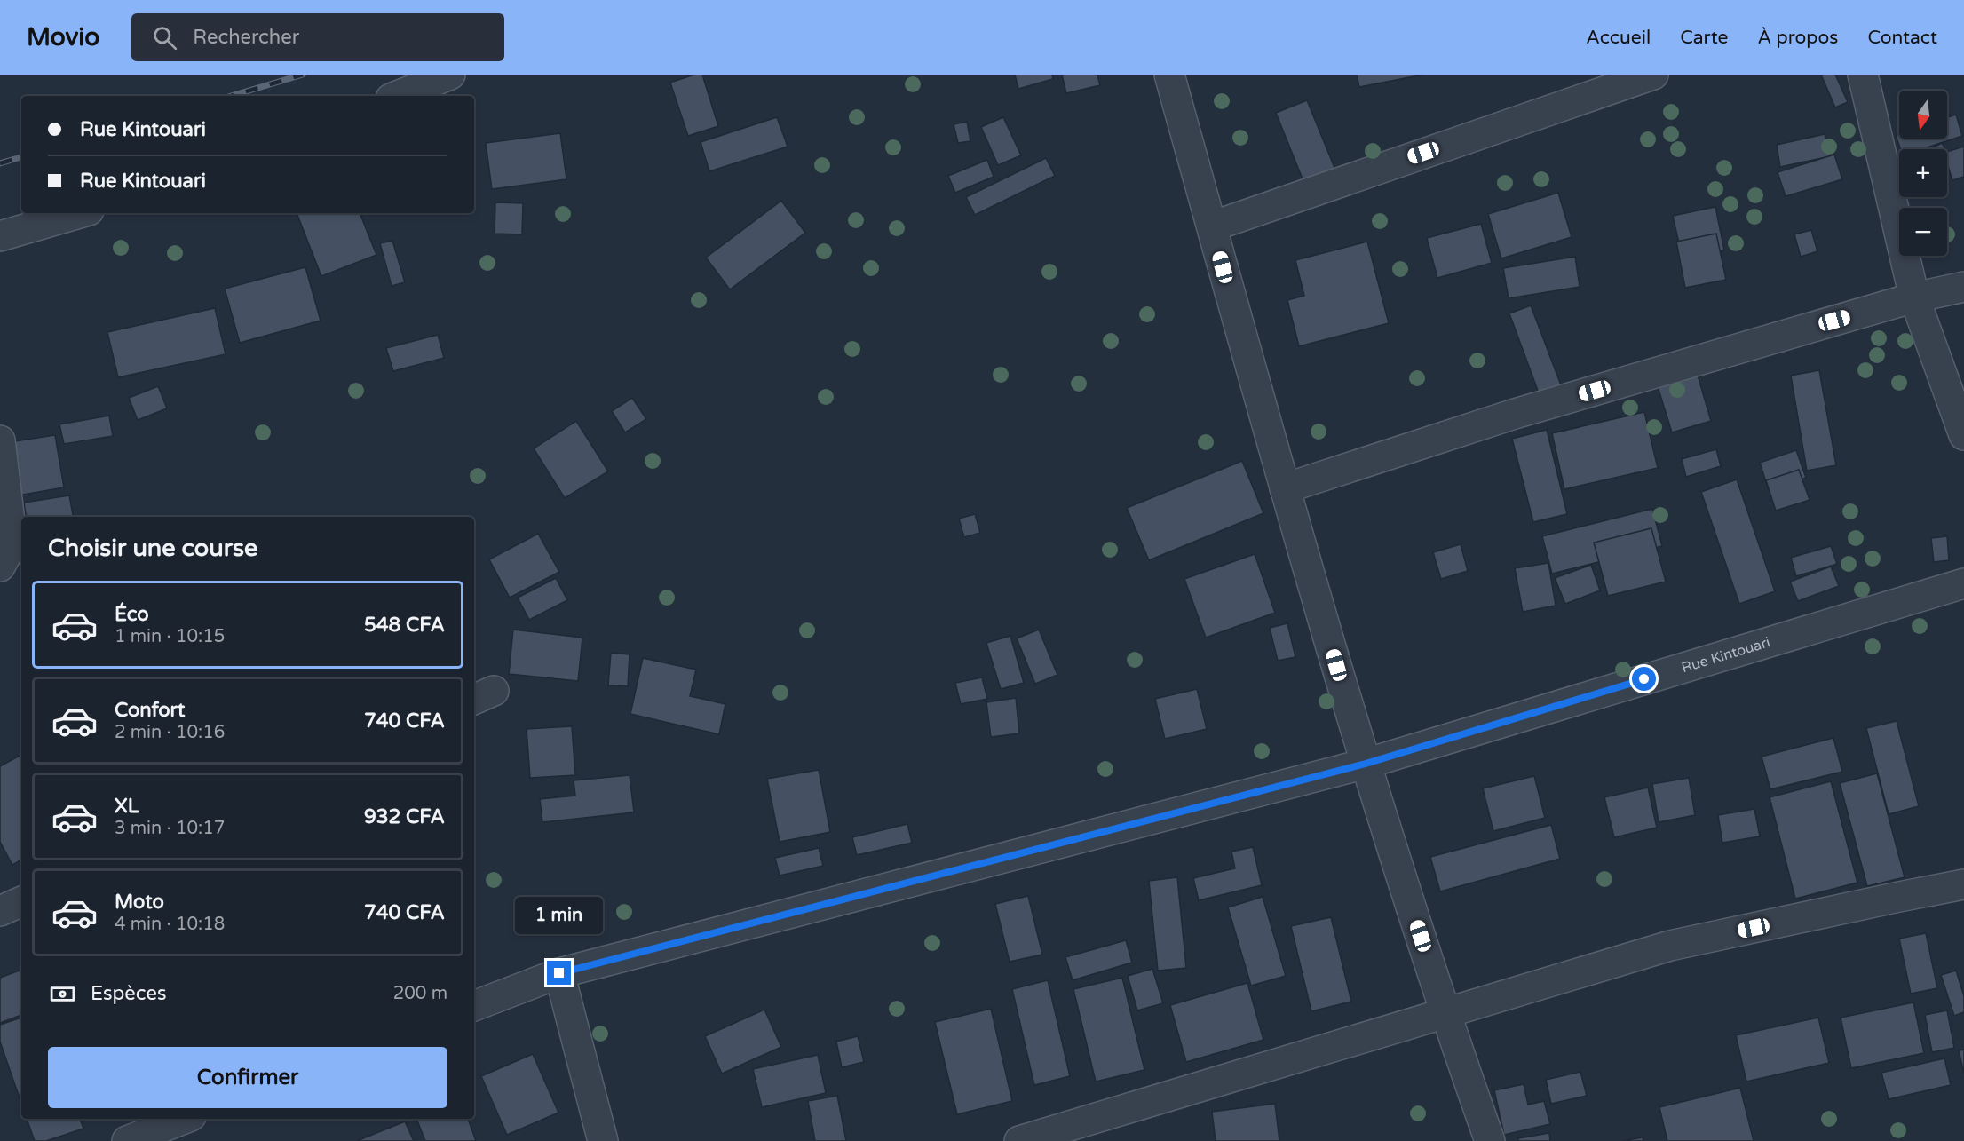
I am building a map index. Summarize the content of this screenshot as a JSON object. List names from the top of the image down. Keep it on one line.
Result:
{"streets":{"street":["Rue Kintouari"]},"north":"bottom","page":{"header":"Movio","search":"Rechercher","nav":["Accueil","Carte","À propos","Contact"],"map_buttons":["+","−"],"banner":["Rue Kintouari","Rue Kintouari"],"heading":"Choisir une course","list":[{"name":"Éco","note":"1 min · 10:15","value":"548 CFA"},{"name":"Confort","note":"2 min · 10:16","value":"740 CFA"},{"name":"XL","note":"3 min · 10:17","value":"932 CFA"},{"name":"Moto","note":"4 min · 10:18","value":"740 CFA"}],"bubble":"1 min","pay":["Espèces","200 m"],"buttons":"Confirmer"}}
